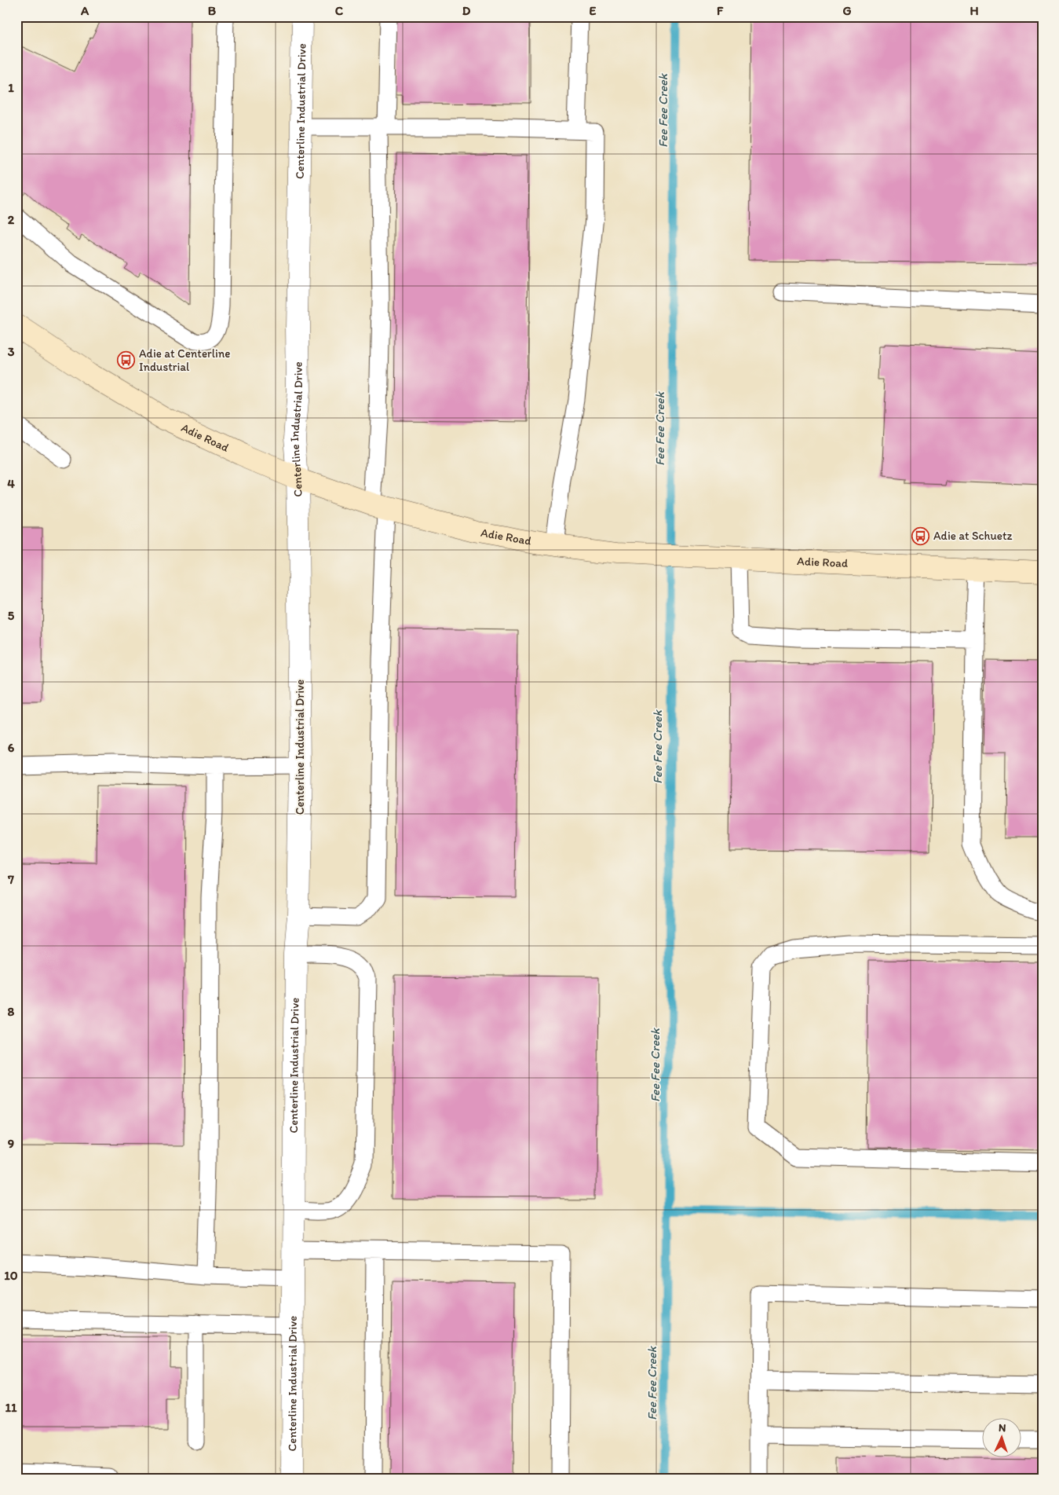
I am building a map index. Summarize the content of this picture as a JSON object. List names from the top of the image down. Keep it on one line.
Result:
{"streets":{"street":["Centerline Industrial Drive","Adie Road"]},"crossings":[["Centerline Industrial Drive","Adie Road"]],"water":["Fee Fee Creek"],"places":{"bus stop":["Adie at Centerline Industrial","Adie at Schuetz"]},"north":"top","grid":{"columns":["A","B","C","D","E","F","G","H"],"rows":["1","2","3","4","5","6","7","8","9","10","11"]}}
